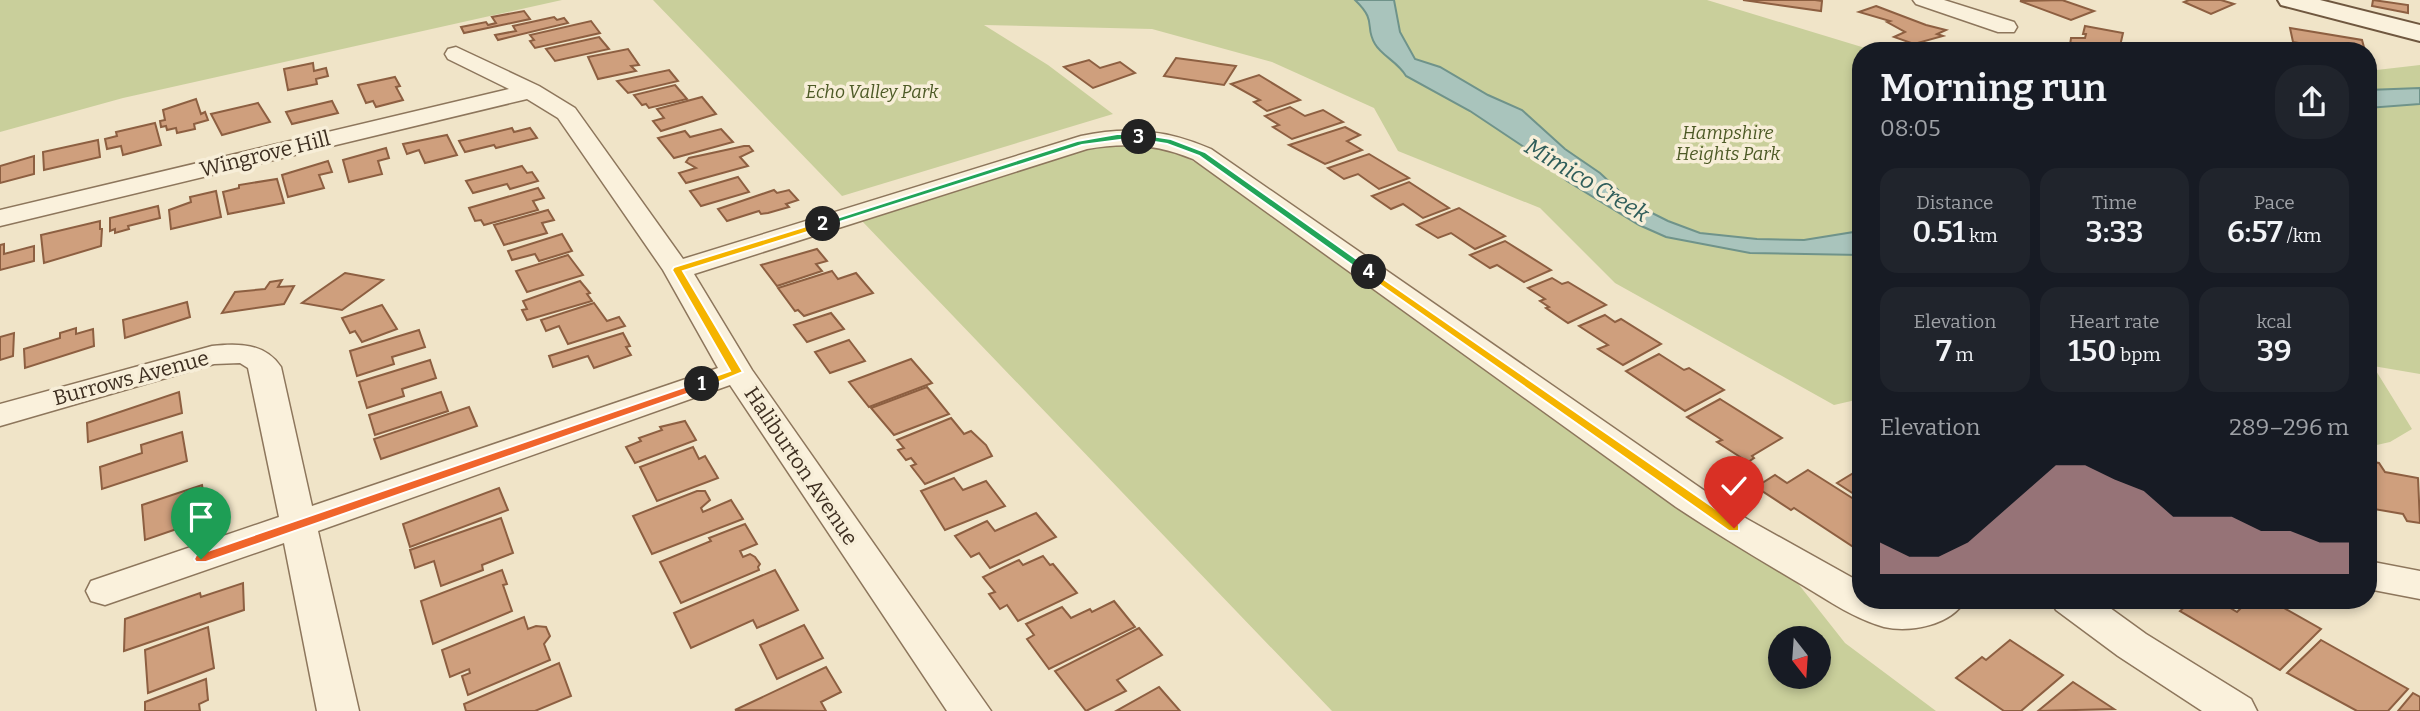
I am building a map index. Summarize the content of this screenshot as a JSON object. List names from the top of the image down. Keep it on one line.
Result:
{"streets":{"street":["Wingrove Hill","Burrows Avenue","Haliburton Avenue"]},"crossings":[["Wingrove Hill","Haliburton Avenue"]],"water":["Mimico Creek"],"parks":["Echo Valley Park","Hampshire Heights Park"],"north":"bottom","page":{"heading":["Morning run","08:05"],"pins":["3","2","4","1"],"stats":[["Distance","0.51 km"],["Time","3:33"],["Pace","6:57 /km"],["Elevation","7 m"],["Heart rate","150 bpm"],["kcal","39"]],"chart":["Elevation","289–296 m"]}}
